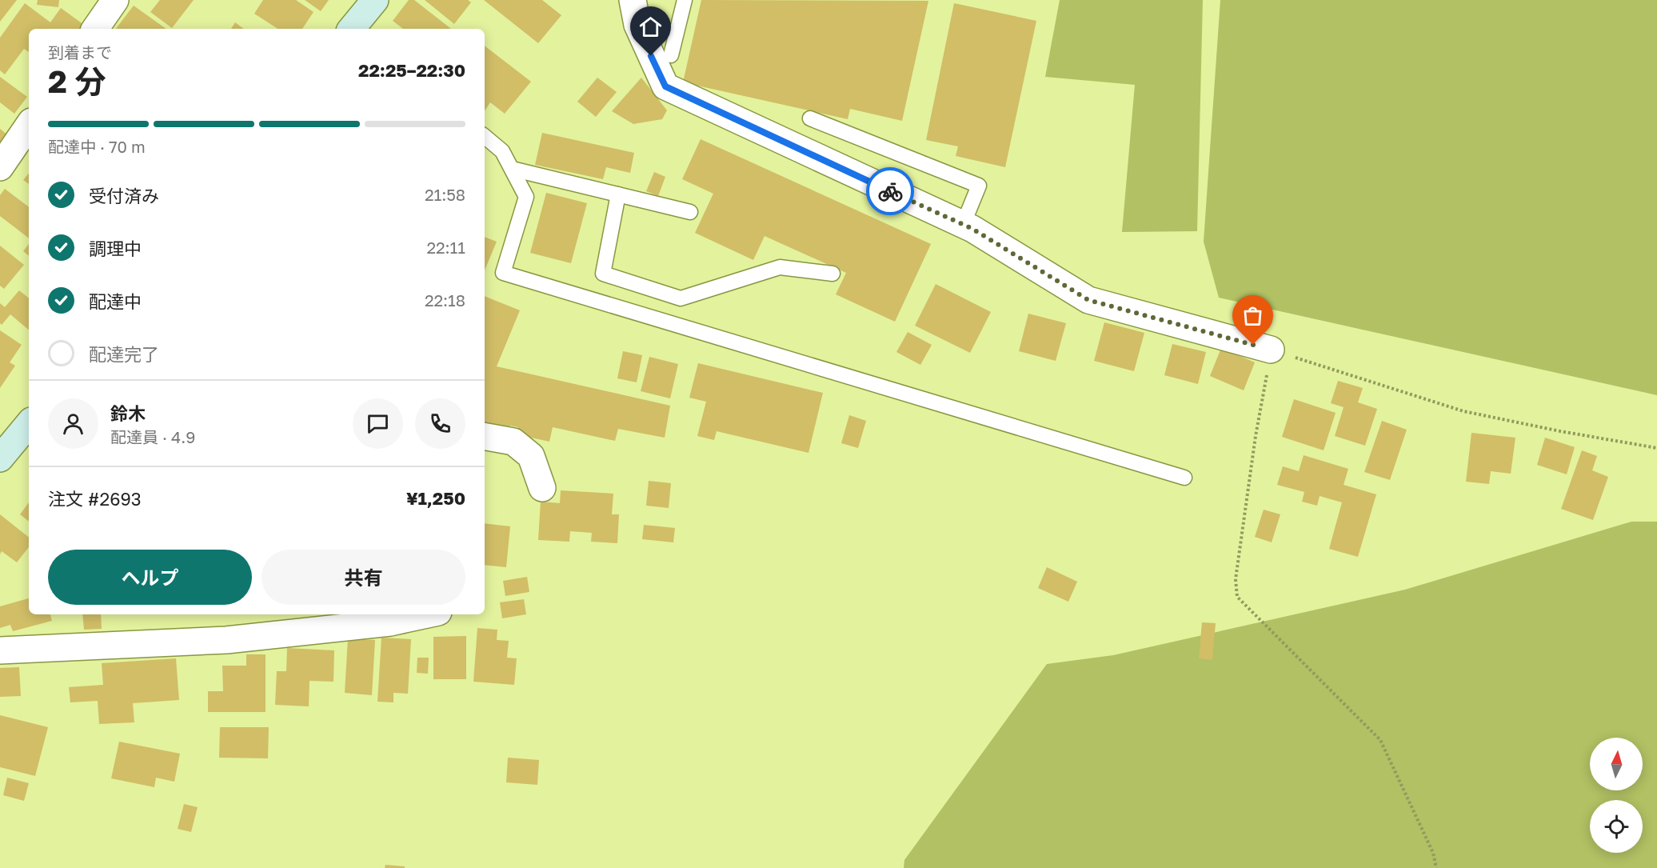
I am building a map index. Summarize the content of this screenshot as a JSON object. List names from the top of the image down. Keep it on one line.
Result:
{"north":"top","page":{"heading":["2 分","到着まで","22:25–22:30"],"panel":["鈴木","配達員 · 4.9","注文 #2693","¥1,250"],"bar":"配達中 · 70 m","list":[["受付済み","21:58"],["調理中","22:11"],["配達中","22:18"],"配達完了"],"buttons":["ヘルプ","共有"]}}
